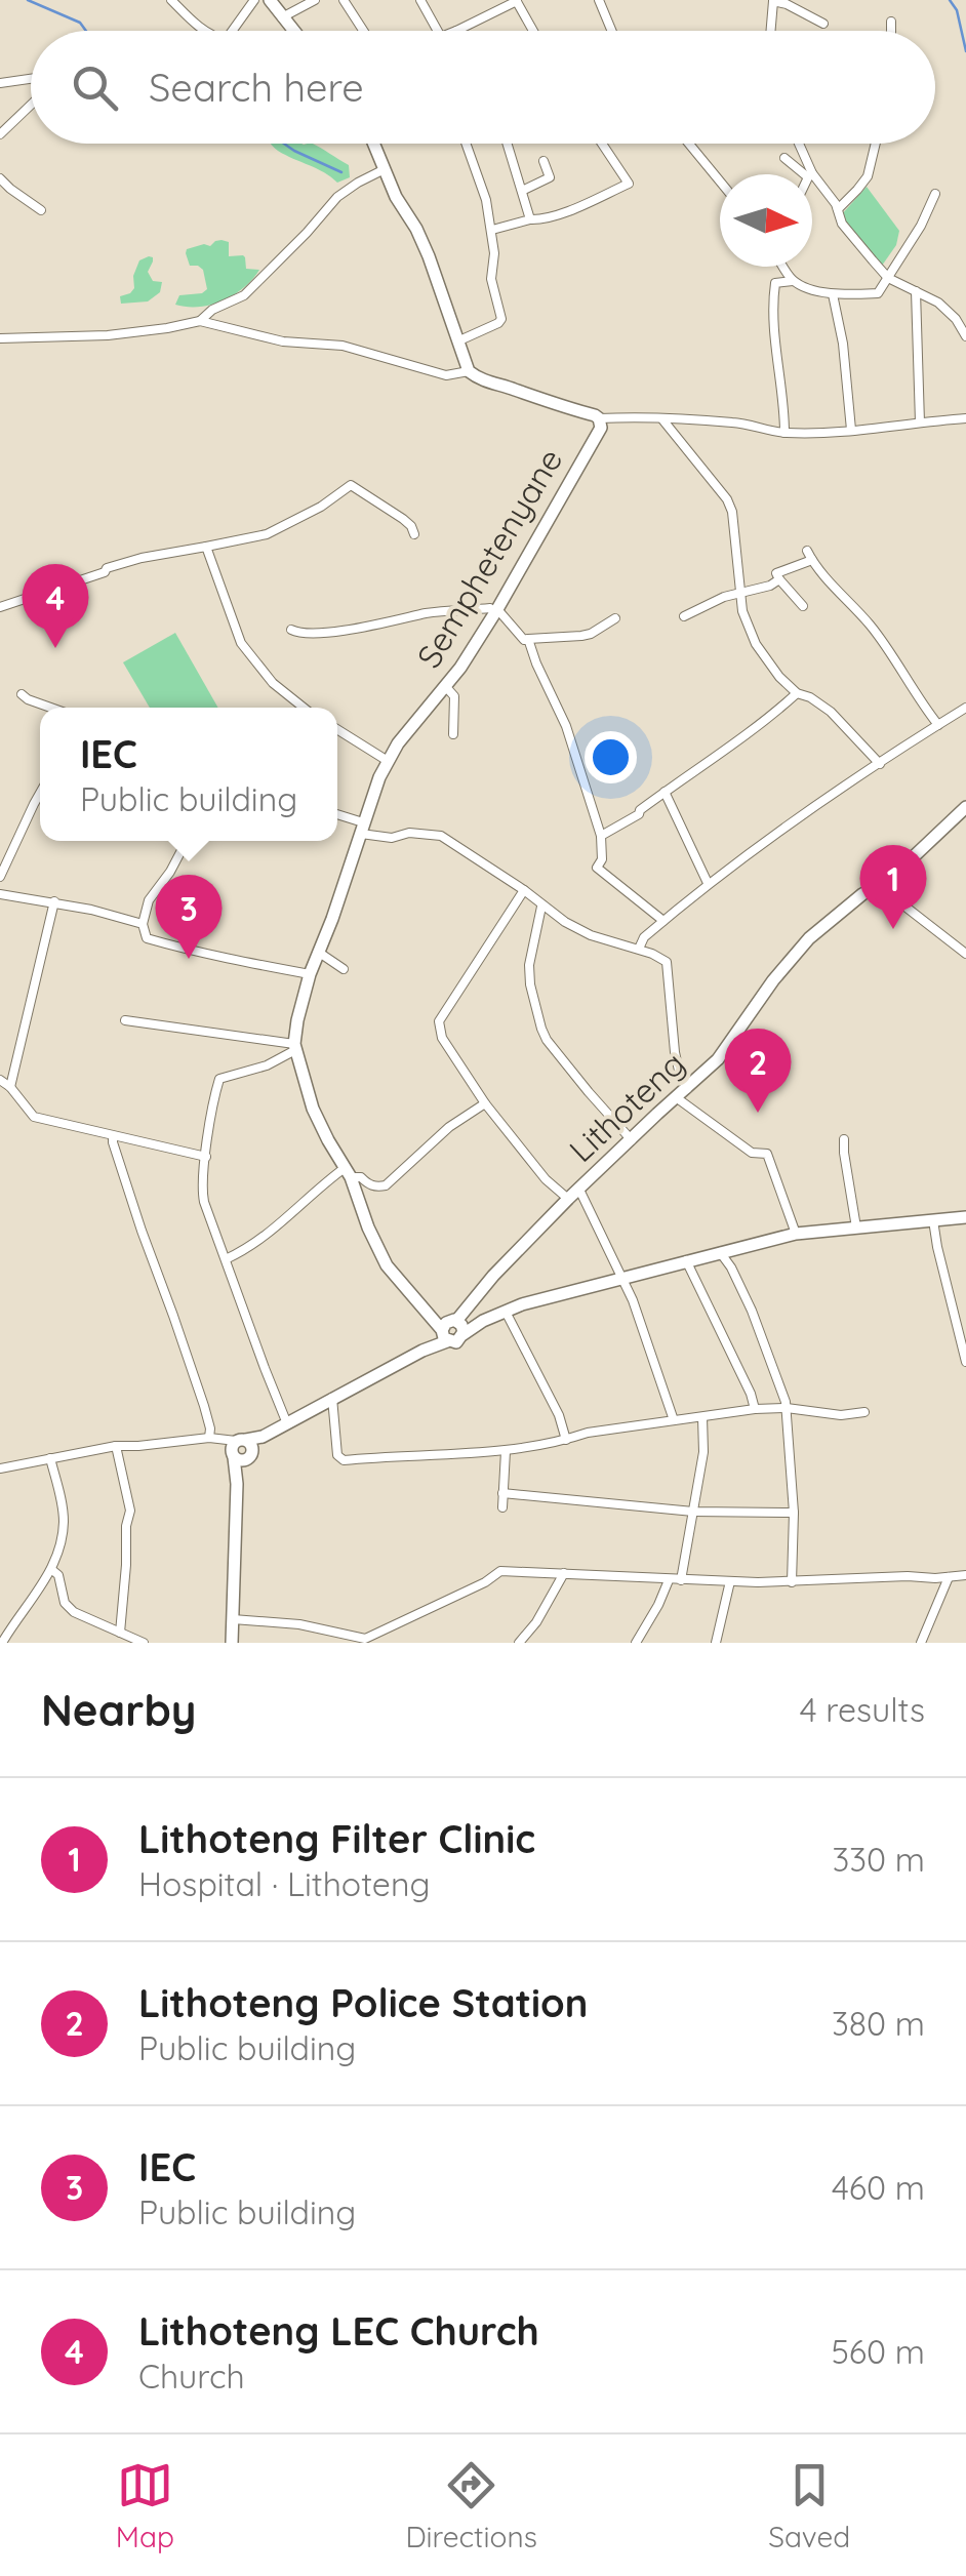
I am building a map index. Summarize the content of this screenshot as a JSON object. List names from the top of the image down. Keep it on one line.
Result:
{"streets":{"main road":["Semphetenyane","Lithoteng"]},"crossings":[["Semphetenyane","Lithoteng"]],"north":"right","page":{"search":"Search here","pins":["4","1","3","2"],"popup":["IEC","Public building"],"heading":["Nearby","4 results"],"list":[{"mark":"1","name":"Lithoteng Filter Clinic","note":"Hospital · Lithoteng","value":"330 m"},{"mark":"2","name":"Lithoteng Police Station","note":"Public building","value":"380 m"},{"mark":"3","name":"IEC","note":"Public building","value":"460 m"},{"mark":"4","name":"Lithoteng LEC Church","note":"Church","value":"560 m"}],"nav":["Map","Directions","Saved"]}}
